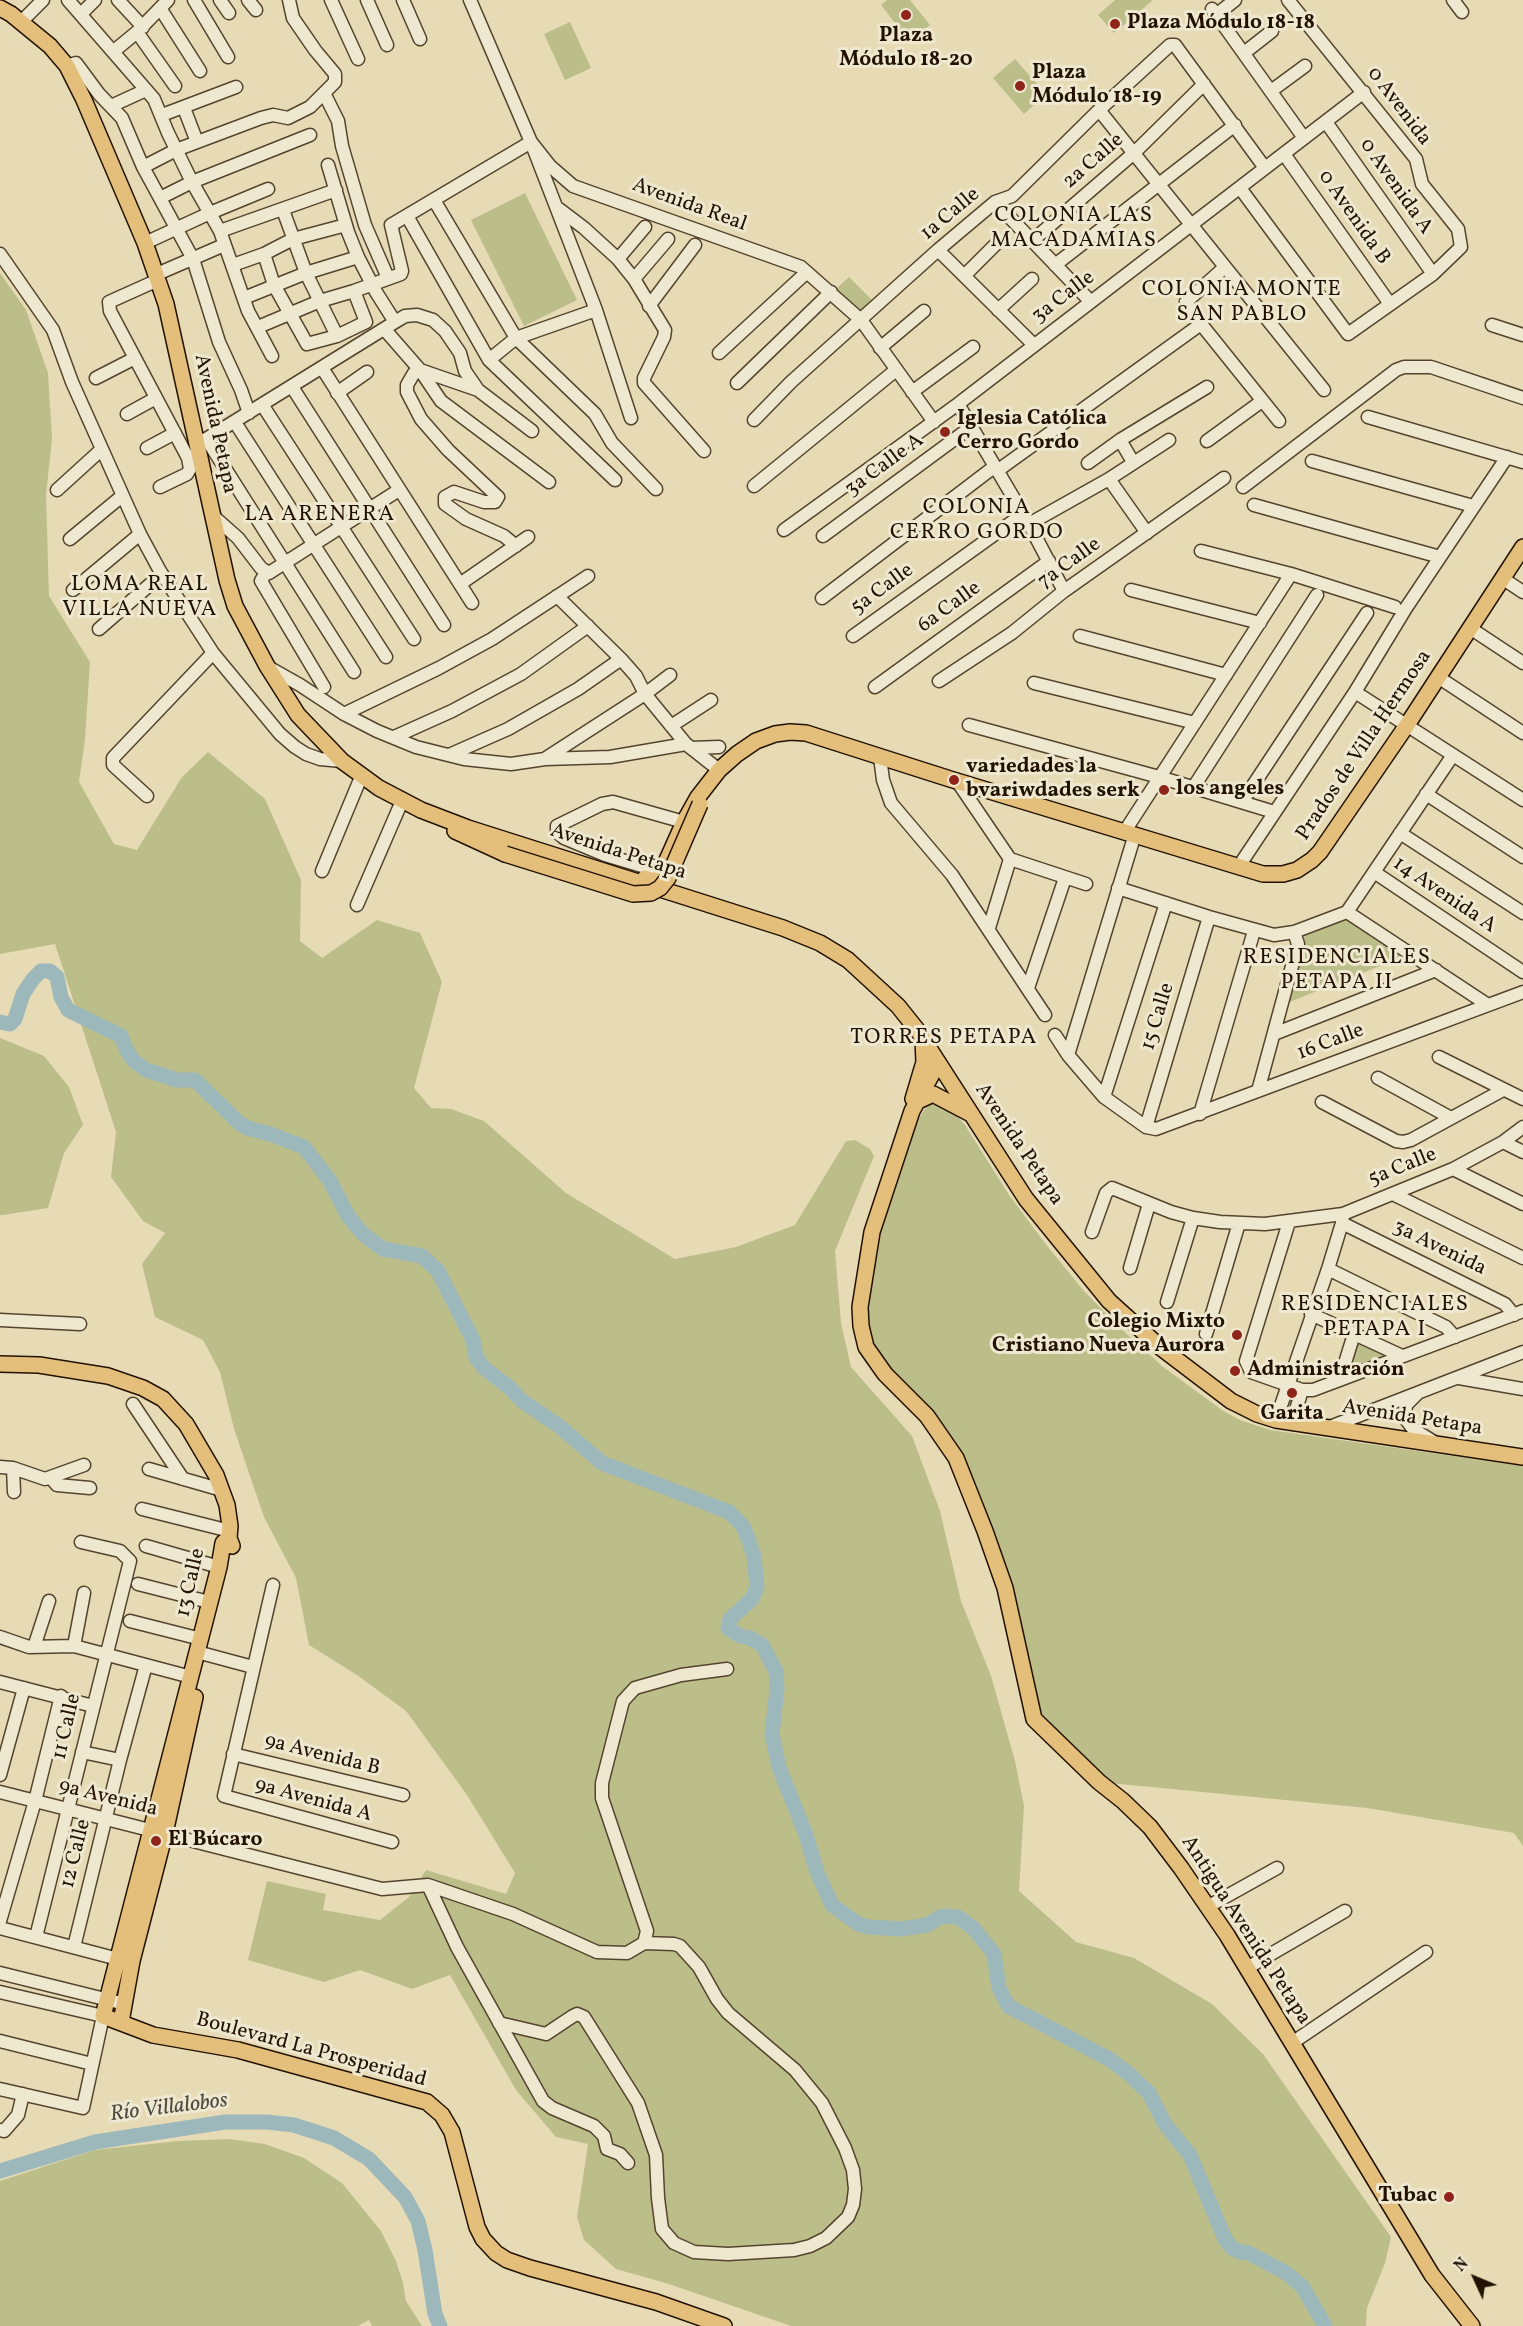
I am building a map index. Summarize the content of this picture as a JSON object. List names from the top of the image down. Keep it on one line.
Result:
{"streets":{"main road":["Avenida Petapa","Prados de Villa Hermosa","13 Calle","Antigua Avenida Petapa","Boulevard La Prosperidad"],"street":["0 Avenida","2a Calle","0 Avenida A","Avenida Real","1a Calle","0 Avenida B","3a Calle","3a Calle A","7a Calle","5a Calle","6a Calle","14 Avenida A","15 Calle","16 Calle","3a Avenida","11 Calle","9a Avenida B","9a Avenida","9a Avenida A","12 Calle"]},"crossings":[["0 Avenida","0 Avenida A"],["0 Avenida","3a Calle"],["2a Calle","1a Calle"],["0 Avenida A","3a Calle"],["Avenida Real","1a Calle"],["Avenida Real","3a Calle"],["0 Avenida B","3a Calle"],["Avenida Petapa","Antigua Avenida Petapa"],["5a Calle","3a Avenida"],["15 Calle","16 Calle"],["13 Calle","9a Avenida"],["13 Calle","Boulevard La Prosperidad"],["11 Calle","9a Avenida"],["9a Avenida B","9a Avenida A"],["9a Avenida","12 Calle"]],"districts":["COLONIA LAS MACADAMIAS","COLONIA MONTE SAN PABLO","COLONIA CERRO GORDO","LA ARENERA","LOMA REAL VILLA NUEVA","RESIDENCIALES PETAPA II","TORRES PETAPA","RESIDENCIALES PETAPA I"],"water":["Río Villalobos"],"places":["Plaza Módulo 18-20","Plaza Módulo 18-18","Plaza Módulo 18-19","Iglesia Católica Cerro Gordo","variedades la bvariwdades serk","los angeles","Colegio Mixto Cristiano Nueva Aurora","Administración","Garita","El Búcaro","Tubac"],"north":"top left"}
